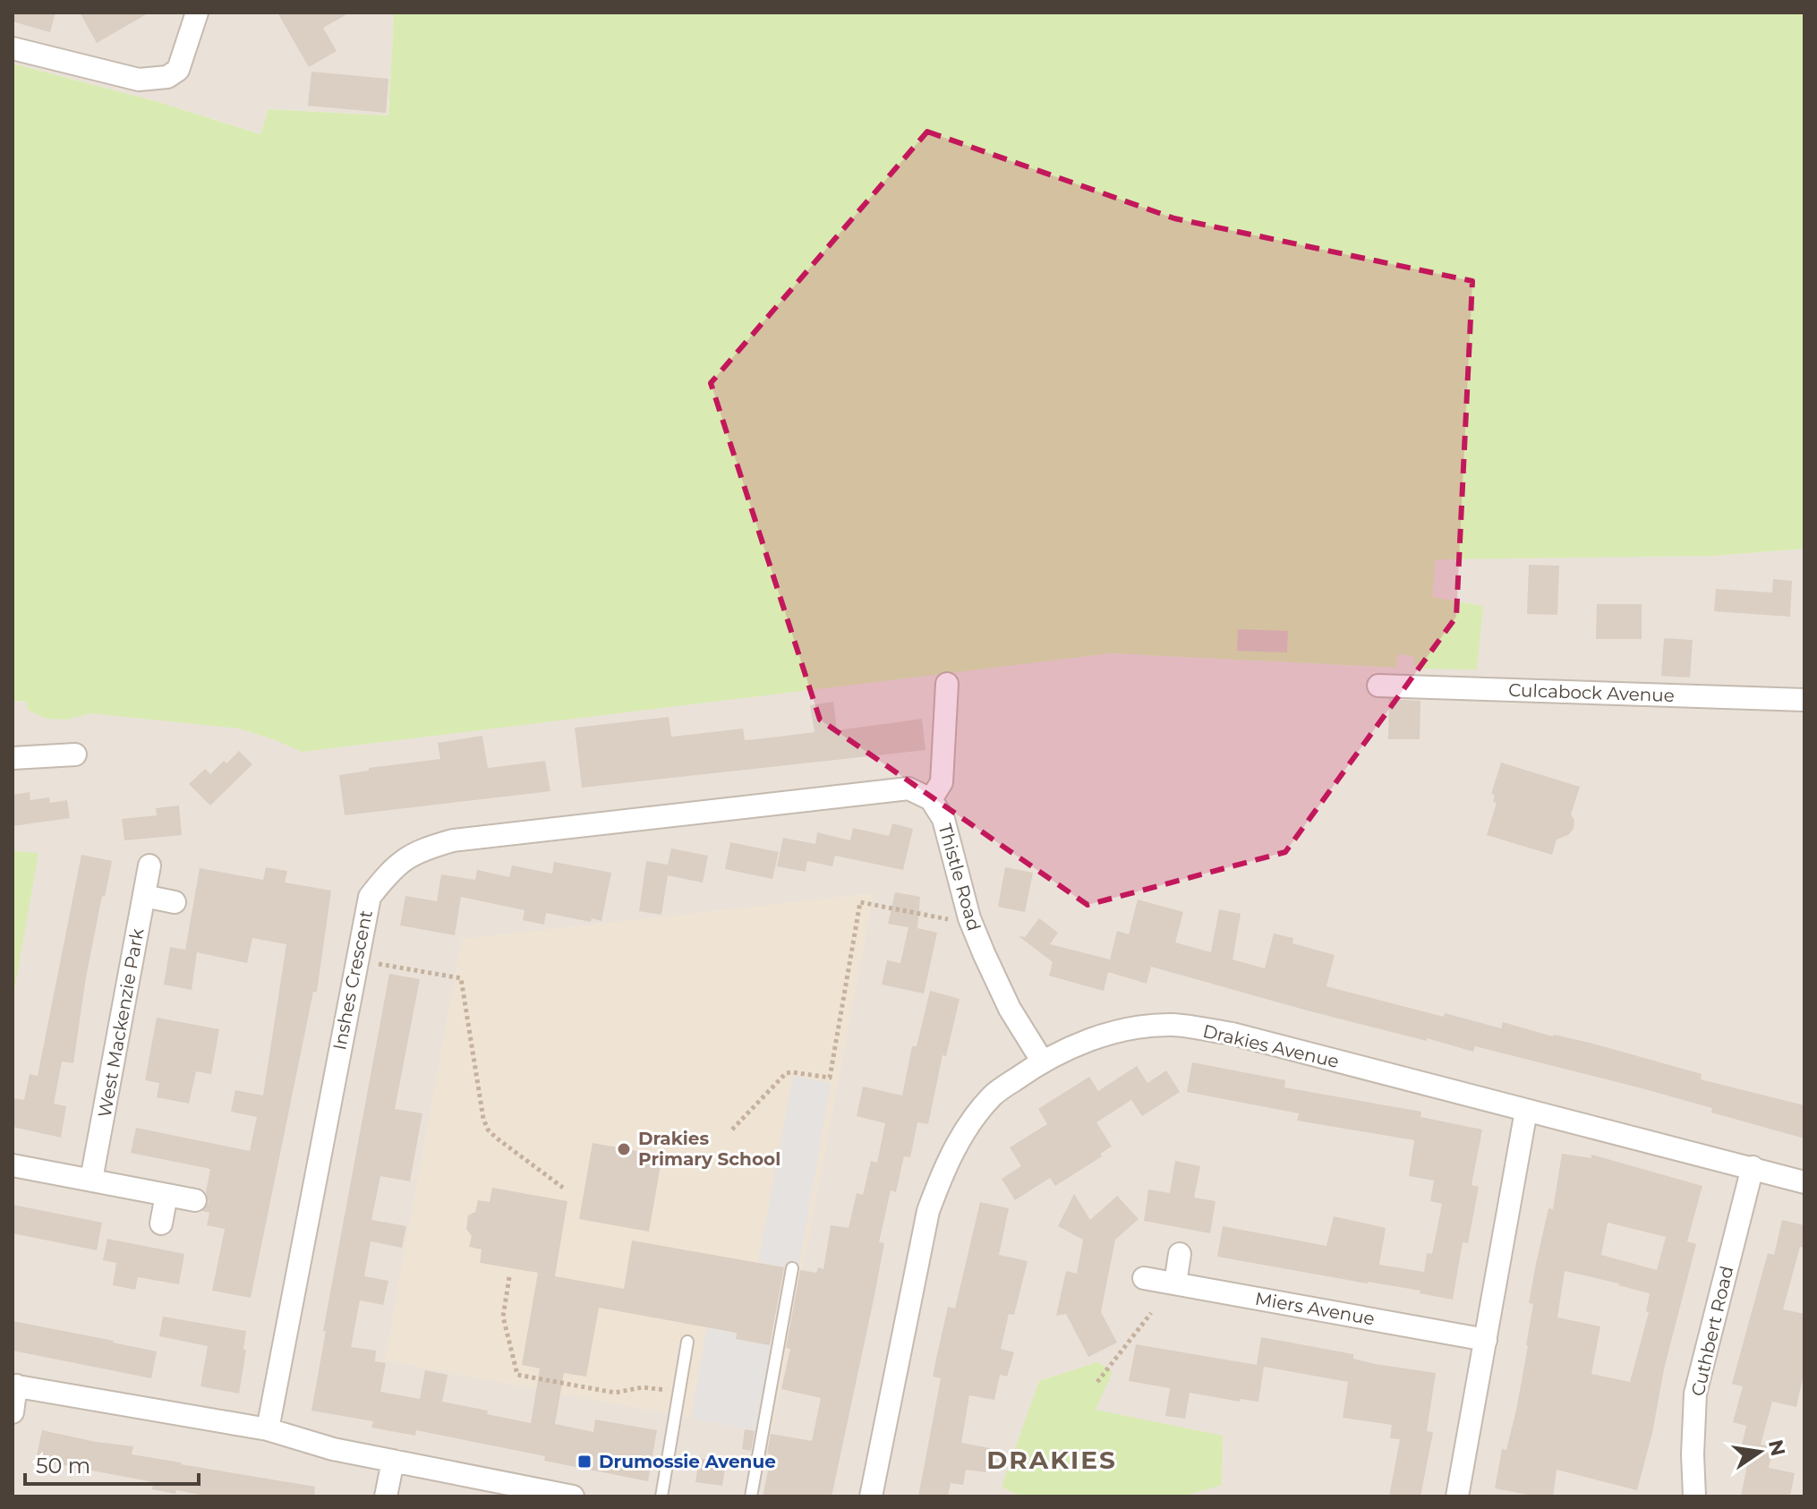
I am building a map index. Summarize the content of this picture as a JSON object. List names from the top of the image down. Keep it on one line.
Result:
{"streets":{"street":["Culcabock Avenue","Thistle Road","Inshes Crescent","West Mackenzie Park","Drakies Avenue","Miers Avenue","Cuthbert Road"]},"crossings":[["Thistle Road","Inshes Crescent"],["Thistle Road","Drakies Avenue"],["Drakies Avenue","Cuthbert Road"]],"districts":["DRAKIES"],"places":{"other":["Drakies Primary School"],"transit":["Drumossie Avenue"]},"scale_bar":"50 m","north":"right"}
